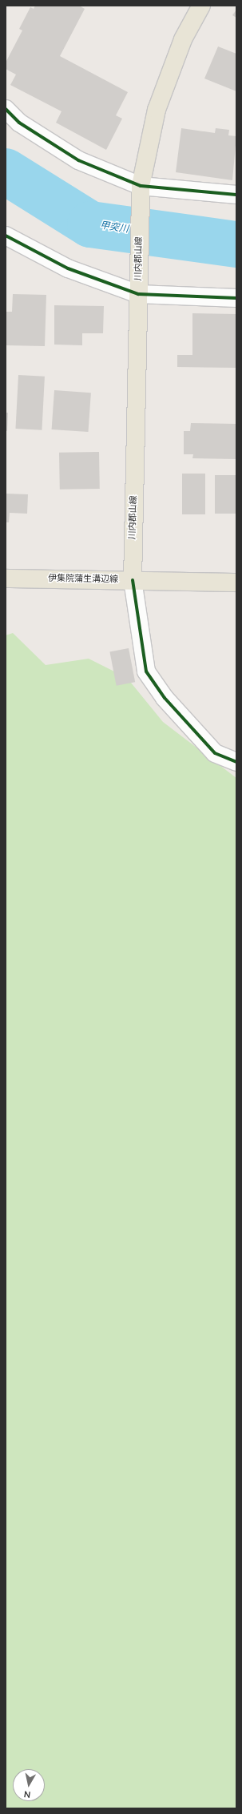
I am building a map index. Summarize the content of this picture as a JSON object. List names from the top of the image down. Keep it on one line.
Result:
{"streets":{"main road":["川内郡山線","伊集院蒲生溝辺線"]},"crossings":[["川内郡山線","伊集院蒲生溝辺線"]],"water":["甲突川"],"north":"bottom"}
